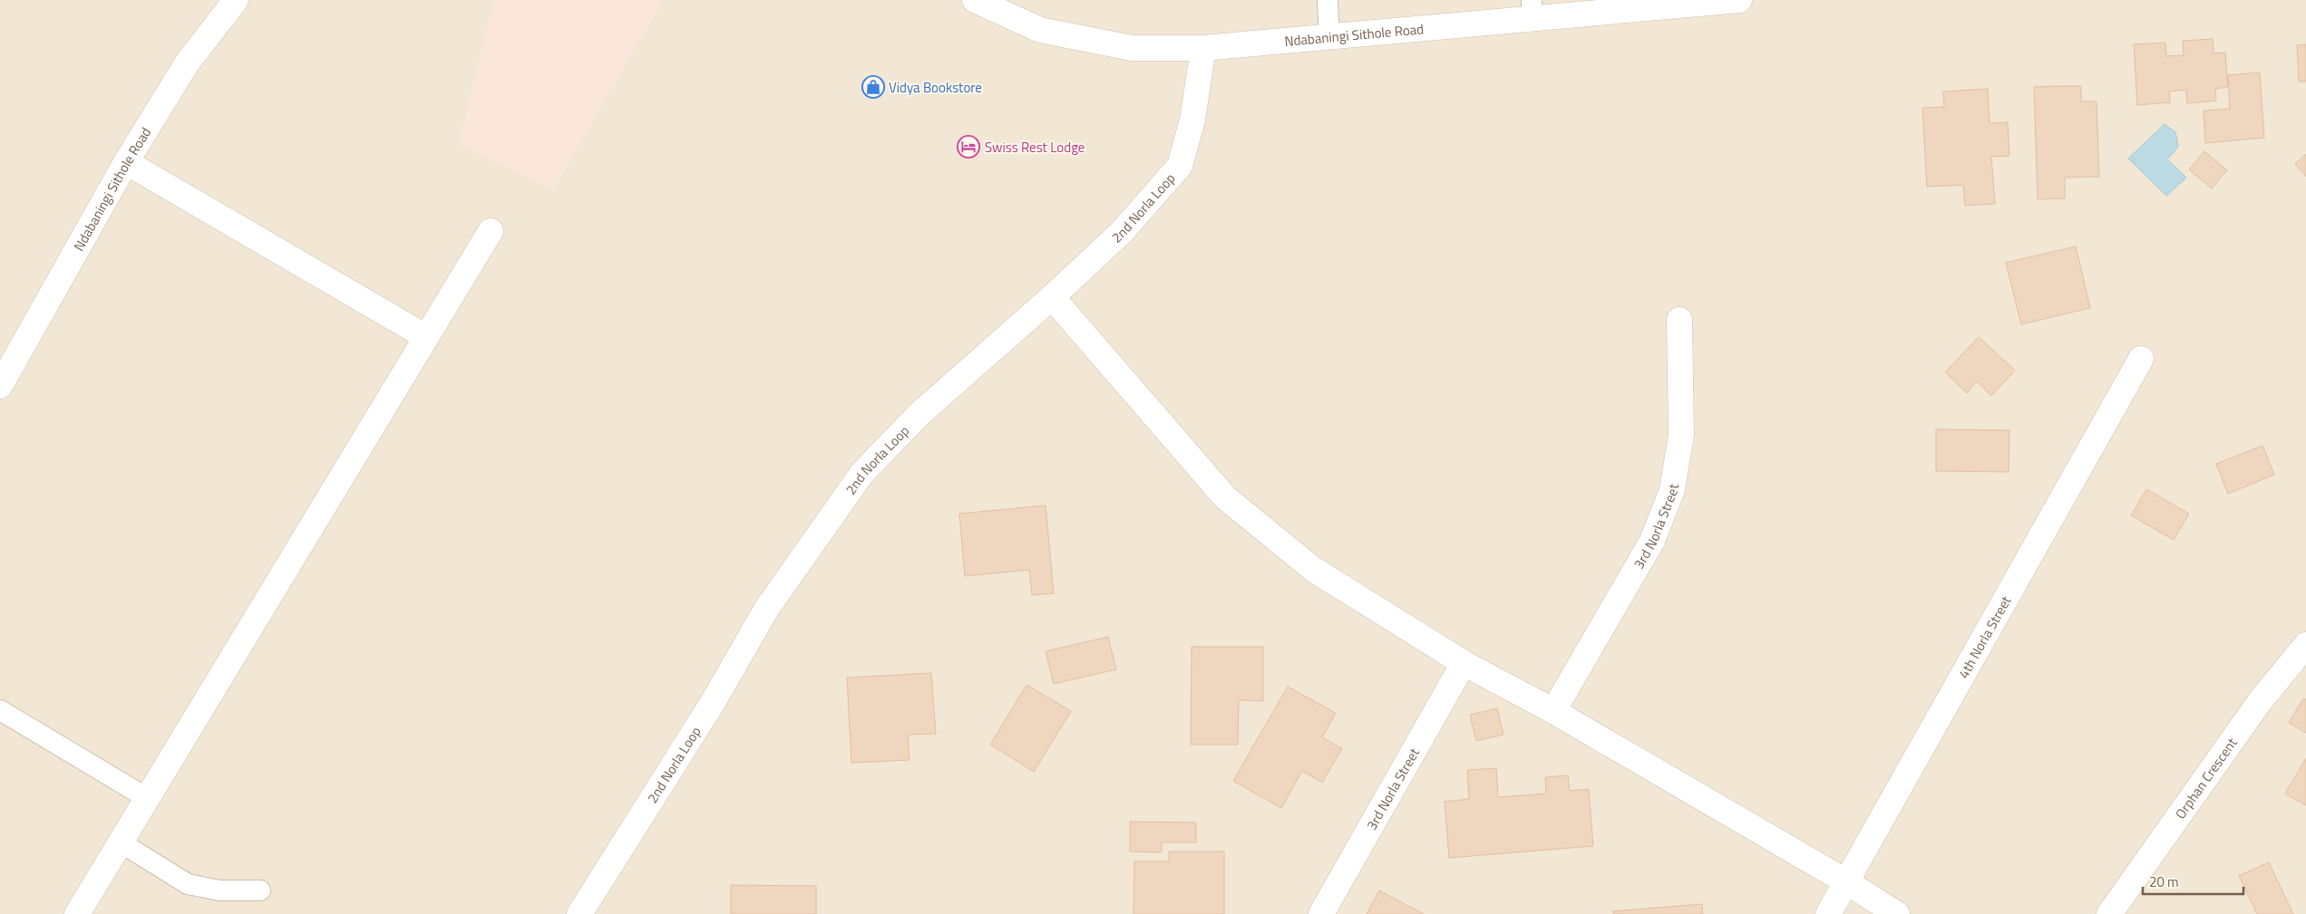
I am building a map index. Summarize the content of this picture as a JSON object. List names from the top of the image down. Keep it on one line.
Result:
{"streets":{"street":["Ndabaningi Sithole Road","2nd Norla Loop","3rd Norla Street","4th Norla Street","Orphan Crescent"]},"crossings":[["Ndabaningi Sithole Road","2nd Norla Loop"]],"places":{"shop":["Vidya Bookstore"],"hotel":["Swiss Rest Lodge"]},"scale_bar":"20 m"}
